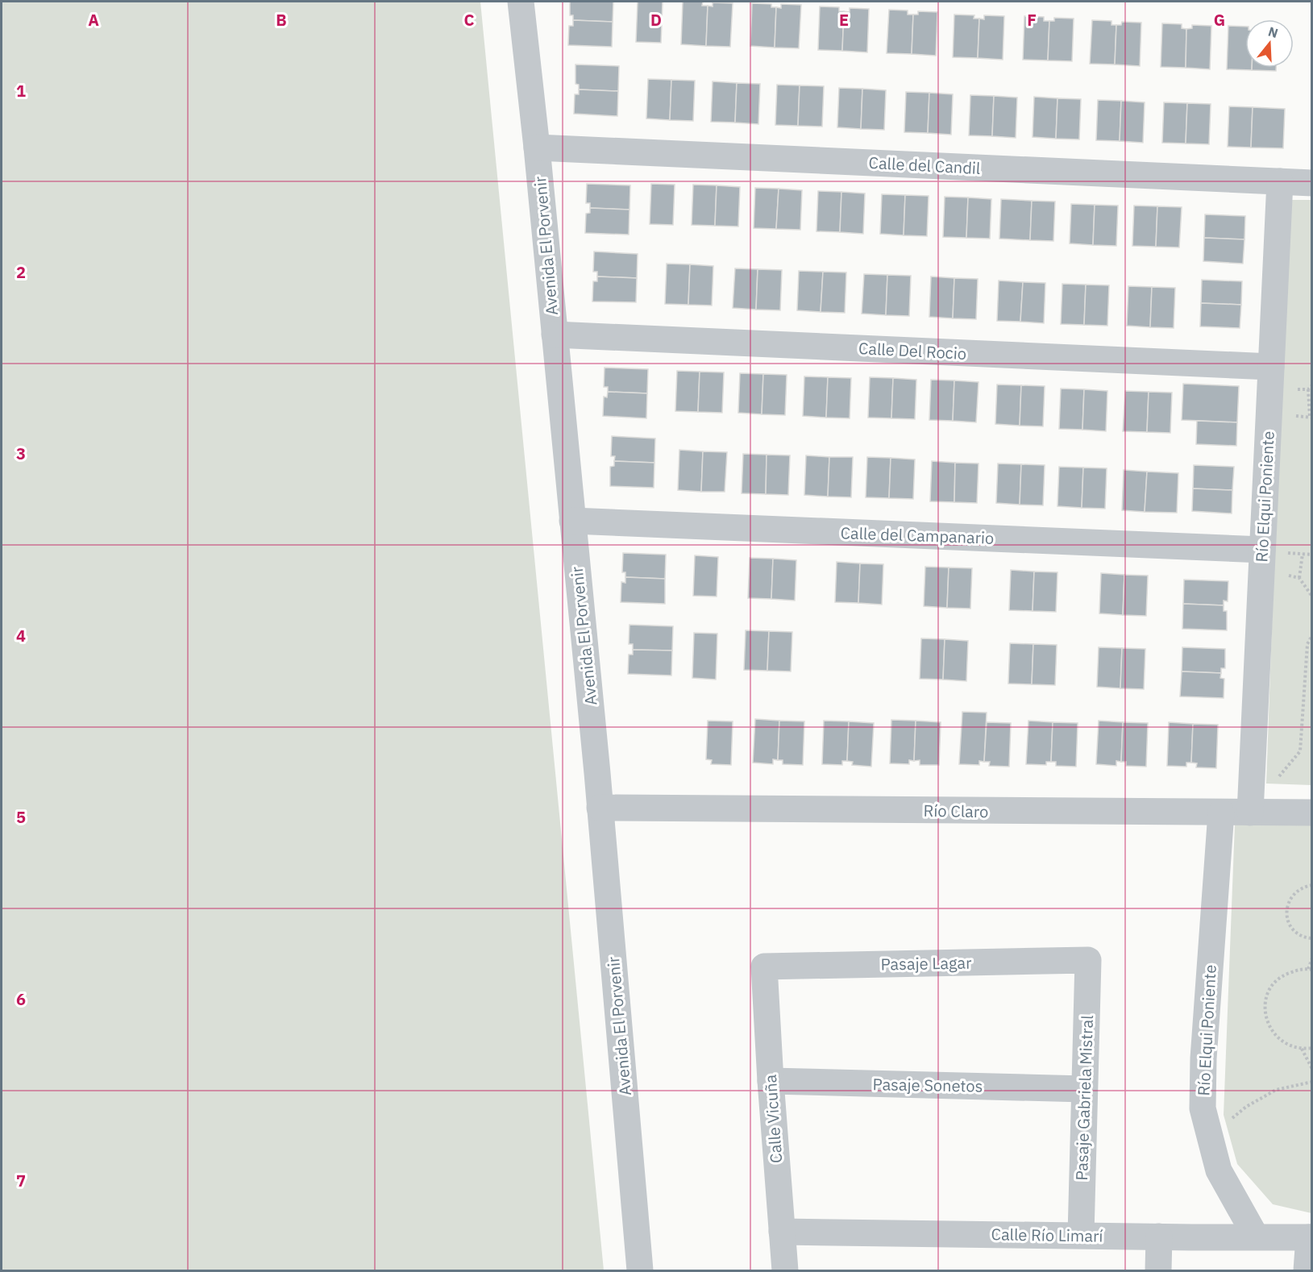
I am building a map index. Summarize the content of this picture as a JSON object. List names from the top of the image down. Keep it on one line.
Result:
{"streets":{"street":["Calle del Candil","Avenida El Porvenir","Calle Del Rocio","Río Elqui Poniente","Calle del Campanario","Río Claro","Pasaje Lagar","Pasaje Sonetos","Pasaje Gabriela Mistral","Calle Vicuña","Calle Río Limarí"]},"crossings":[["Calle del Candil","Avenida El Porvenir"],["Calle del Candil","Río Elqui Poniente"],["Avenida El Porvenir","Calle Del Rocio"],["Avenida El Porvenir","Calle del Campanario"],["Avenida El Porvenir","Río Claro"],["Calle Del Rocio","Río Elqui Poniente"],["Río Elqui Poniente","Calle del Campanario"],["Río Elqui Poniente","Río Claro"],["Río Elqui Poniente","Calle Río Limarí"],["Pasaje Lagar","Pasaje Gabriela Mistral"],["Pasaje Lagar","Calle Vicuña"],["Pasaje Sonetos","Pasaje Gabriela Mistral"],["Pasaje Sonetos","Calle Vicuña"],["Pasaje Gabriela Mistral","Calle Río Limarí"],["Calle Vicuña","Calle Río Limarí"]],"north":"top","grid":{"columns":["A","B","C","D","E","F","G"],"rows":["1","2","3","4","5","6","7"]}}
